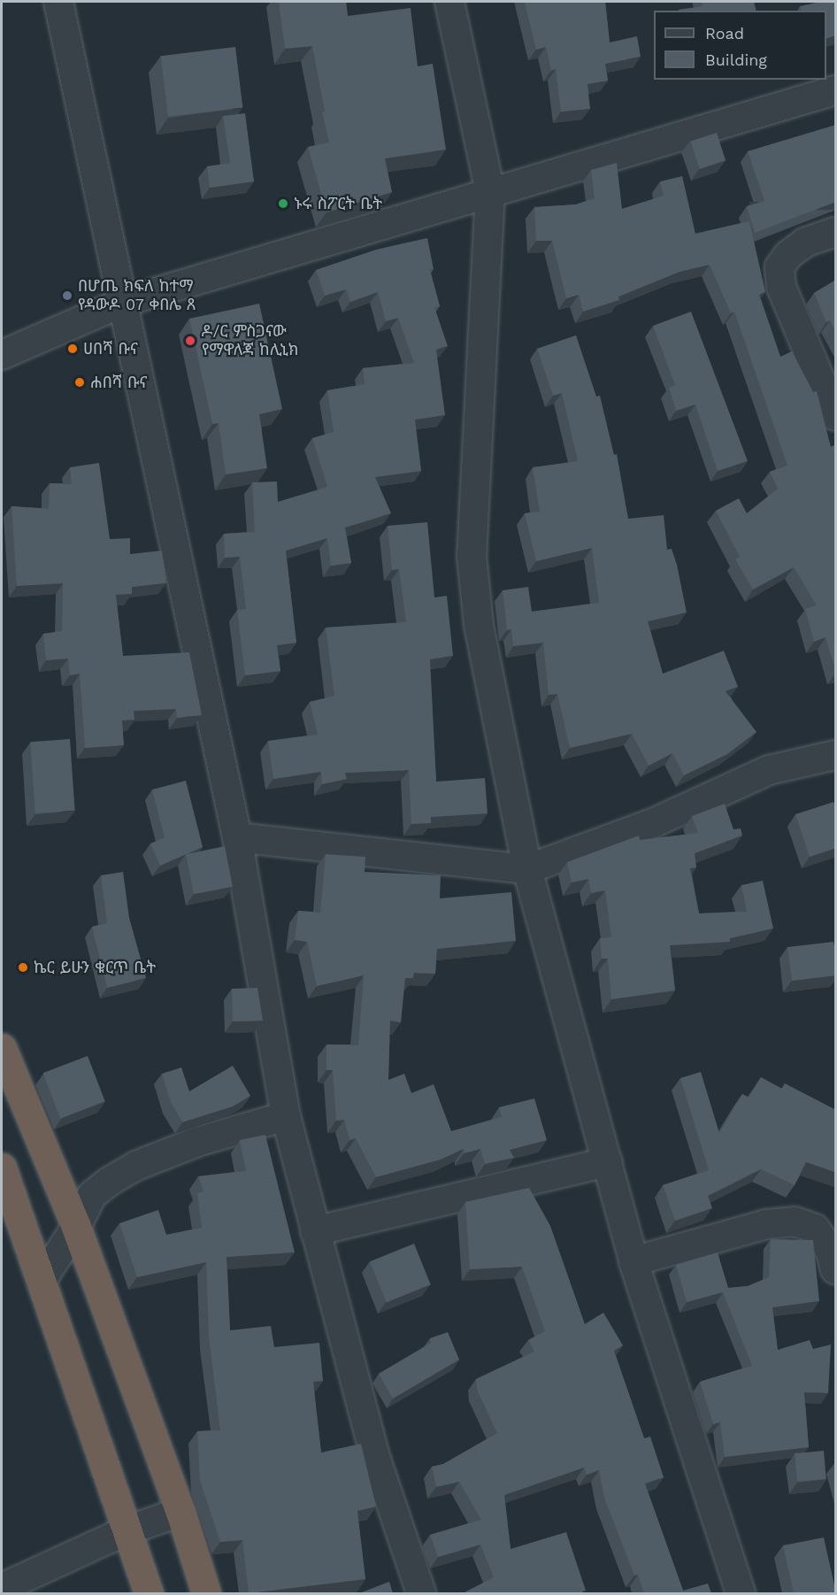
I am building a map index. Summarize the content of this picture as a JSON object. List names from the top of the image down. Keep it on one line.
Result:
{"places":["ኑሩ ስፖርት ቤት","በሆጤ ክፍለ ከተማ የዳውዶ 07 ቀበሌ ጸ","ዶ/ር ምስጋናው የማዋለጃ ከሊኒክ","ሀበሻ ቡና","ሐበሻ ቡና","ኬር ይሁን ቁርጥ ቤት"],"legend":["Road","Building"]}
